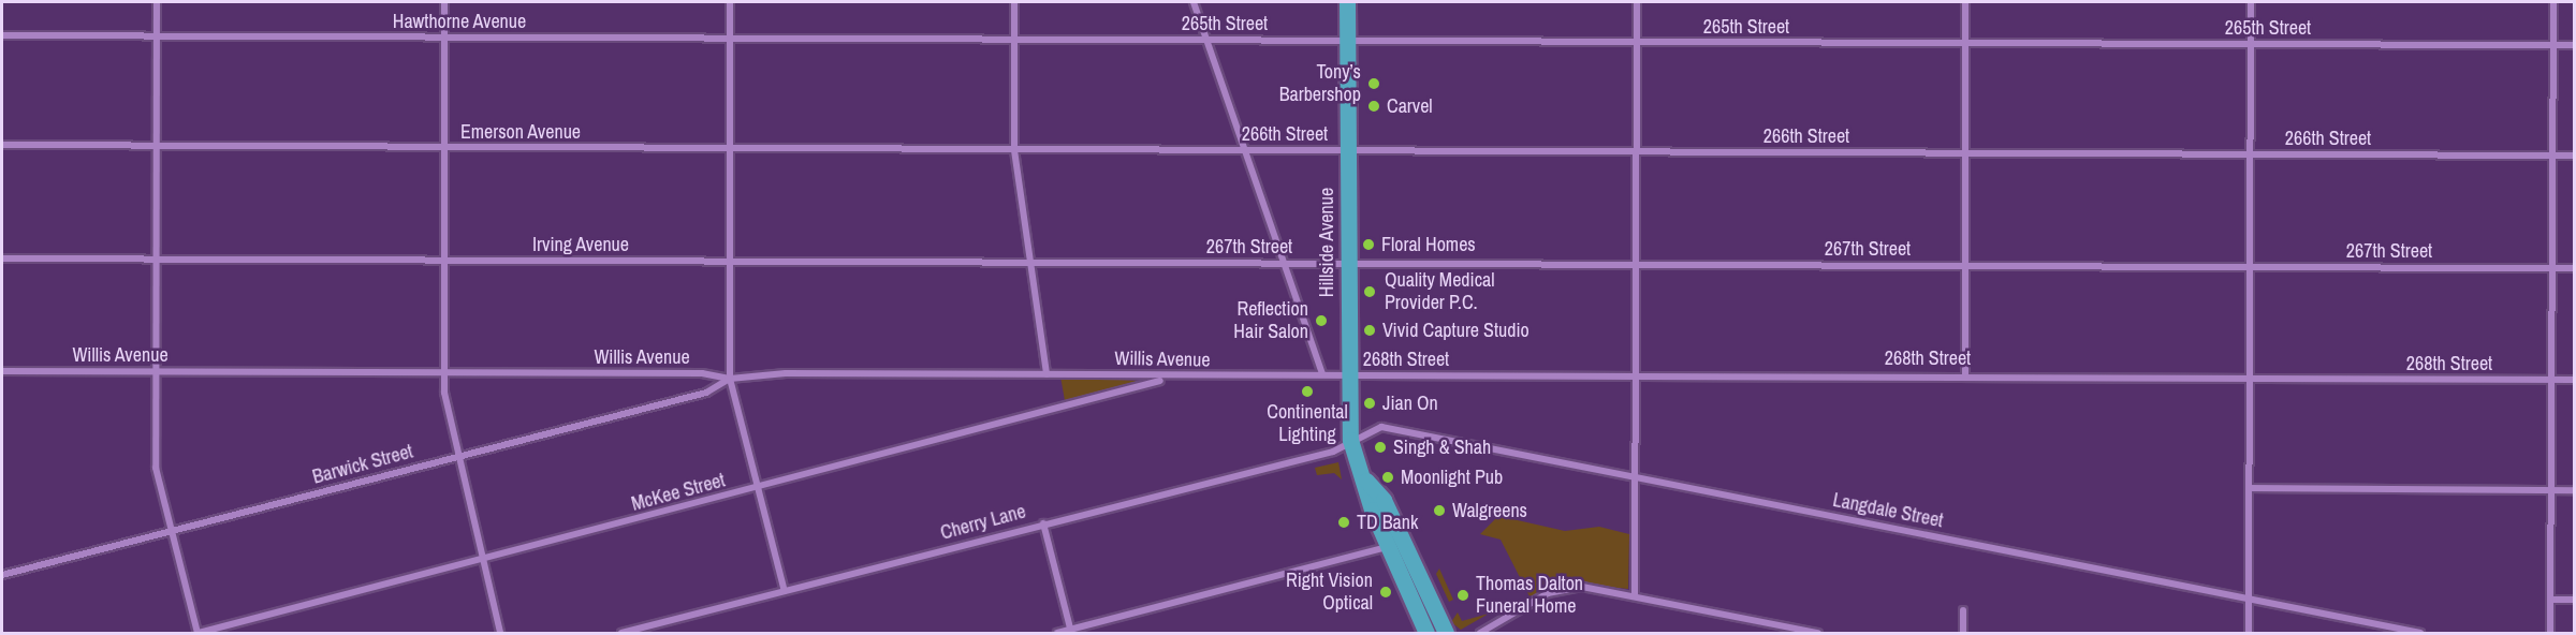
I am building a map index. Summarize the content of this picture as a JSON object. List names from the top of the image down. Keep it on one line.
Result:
{"streets":{"main road":["Hillside Avenue"],"street":["Hawthorne Avenue","265th Street","Emerson Avenue","266th Street","Irving Avenue","267th Street","Willis Avenue","268th Street","Barwick Street","McKee Street","Langdale Street","Cherry Lane"]},"crossings":[["Hawthorne Avenue","265th Street"],["265th Street","Hillside Avenue"],["Emerson Avenue","266th Street"],["266th Street","Hillside Avenue"],["Hillside Avenue","267th Street"],["Hillside Avenue","268th Street"],["Hillside Avenue","Langdale Street"],["Hillside Avenue","Cherry Lane"],["Irving Avenue","267th Street"],["Willis Avenue","268th Street"],["Willis Avenue","Barwick Street"],["Willis Avenue","McKee Street"],["Langdale Street","Cherry Lane"]],"places":["Tony’s Barbershop","Carvel","Floral Homes","Quality Medical Provider P.C.","Reflection Hair Salon","Vivid Capture Studio","Continental Lighting","Jian On","Singh & Shah","Moonlight Pub","Walgreens","TD Bank","Right Vision Optical","Thomas Dalton Funeral Home"]}
